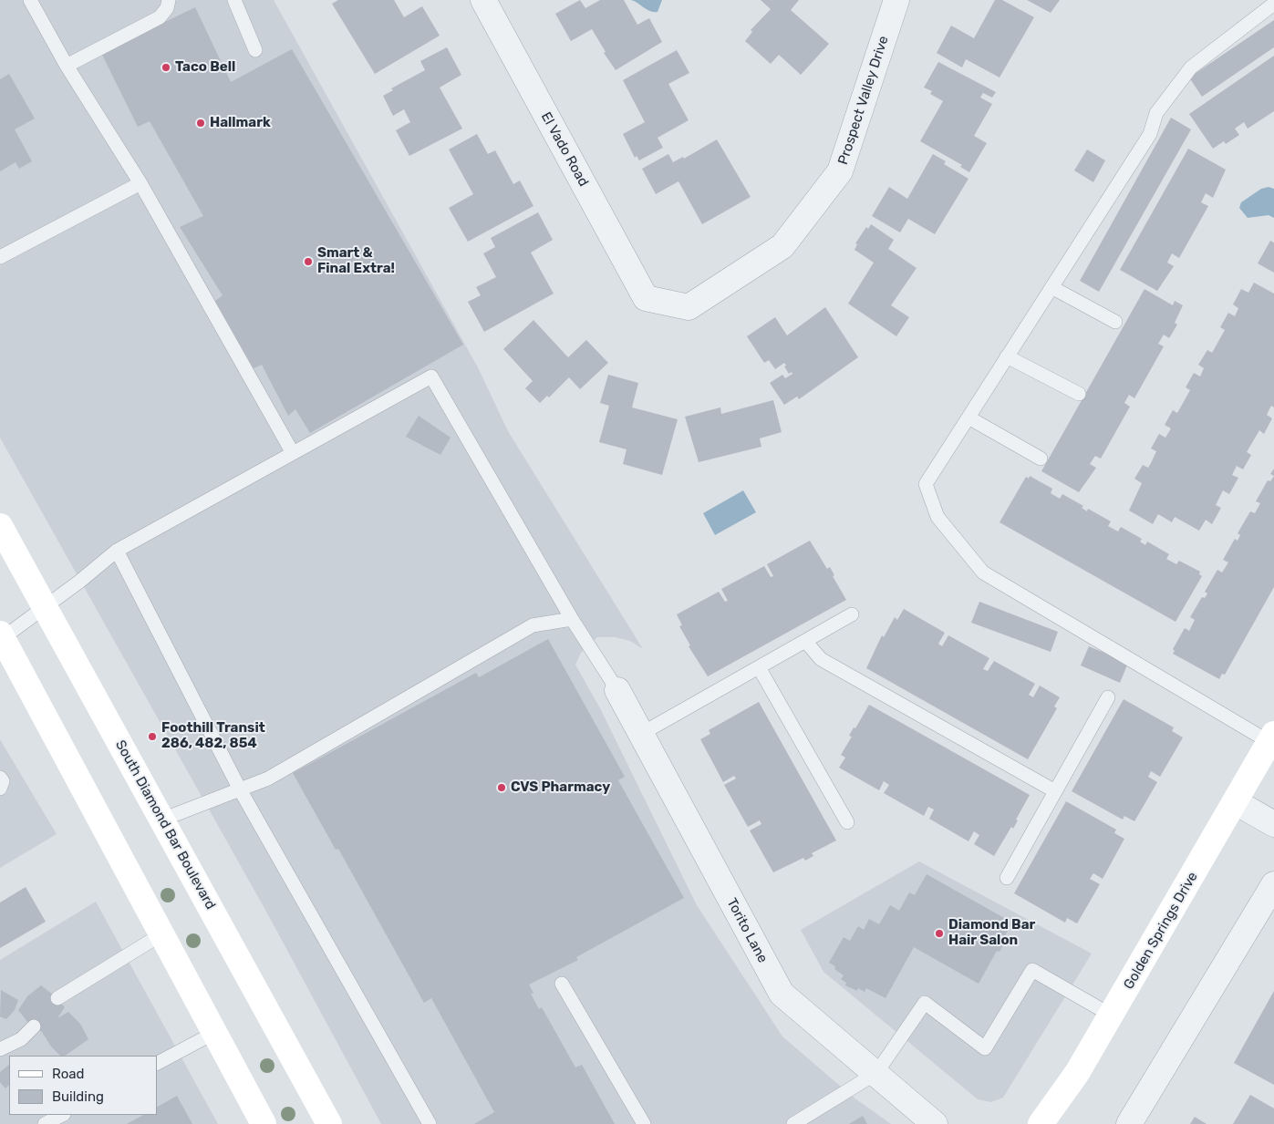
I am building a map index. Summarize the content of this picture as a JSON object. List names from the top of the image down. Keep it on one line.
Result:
{"streets":{"main road":["South Diamond Bar Boulevard","Golden Springs Drive"],"street":["Prospect Valley Drive","El Vado Road","Torito Lane"]},"crossings":[["Prospect Valley Drive","El Vado Road"]],"places":["Taco Bell","Hallmark","Smart & Final Extra!","Foothill Transit 286, 482, 854","CVS Pharmacy","Diamond Bar Hair Salon"],"legend":["Road","Building"]}
